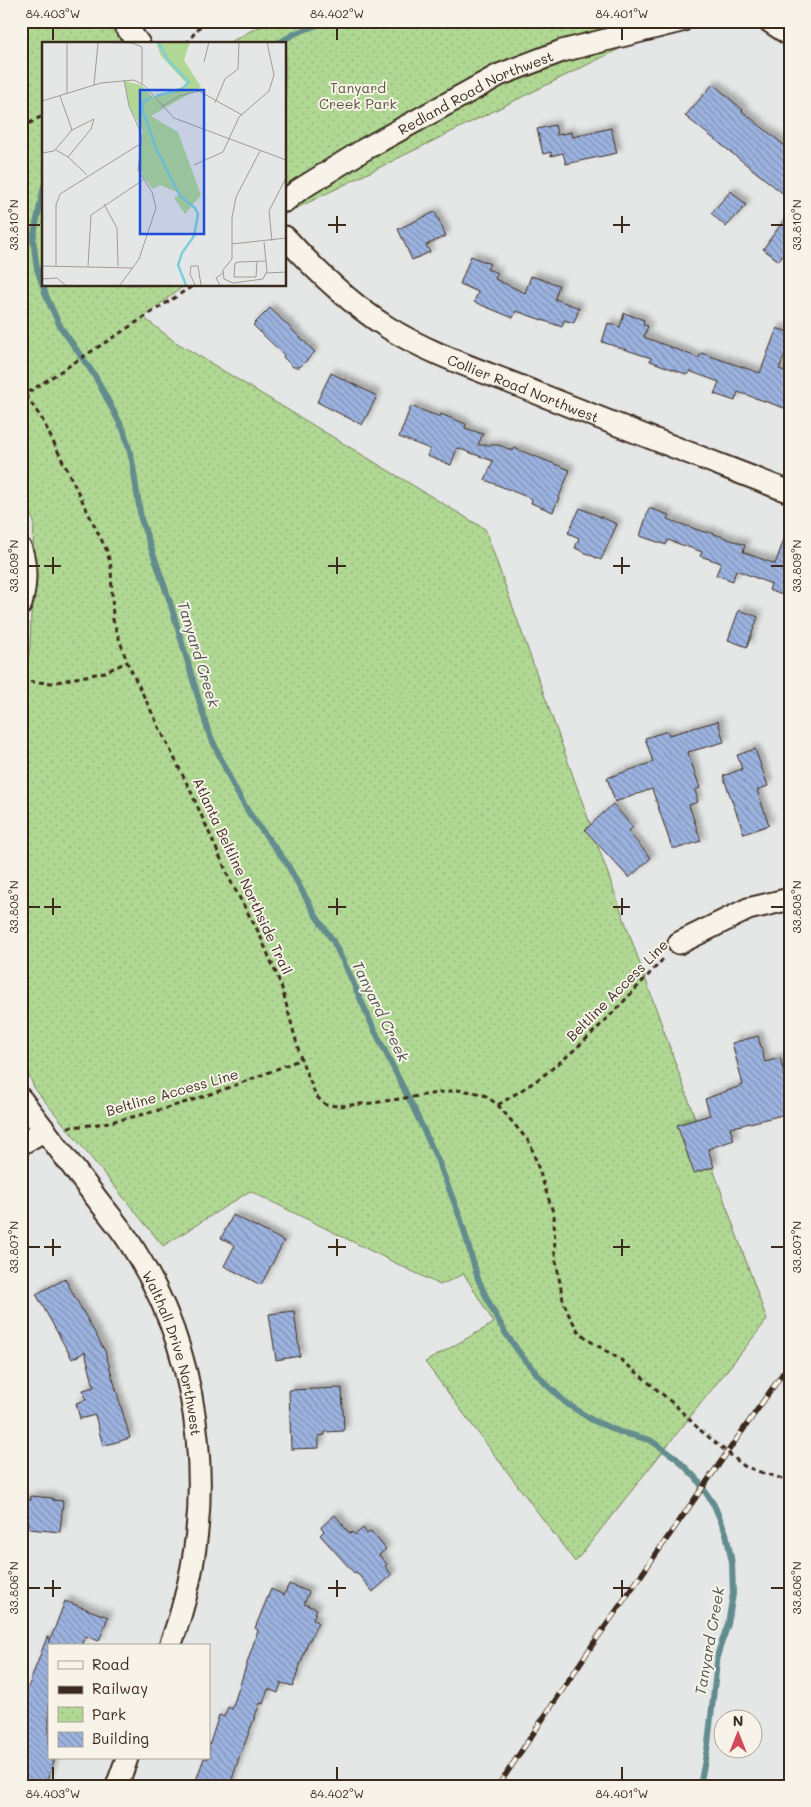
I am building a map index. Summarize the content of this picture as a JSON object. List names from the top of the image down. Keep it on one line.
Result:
{"streets":{"street":["Redland Road Northwest","Collier Road Northwest","Walthall Drive Northwest"],"path":["Atlanta Beltline Northside Trail","Beltline Access Line"]},"crossings":[["Atlanta Beltline Northside Trail","Beltline Access Line"],["Beltline Access Line","Walthall Drive Northwest"]],"water":["Tanyard Creek"],"parks":["Tanyard Creek Park"],"legend":["Road","Railway","Park","Building"],"north":"top","coordinates":["84.403°W","84.402°W","84.401°W","33.810°N","33.809°N","33.808°N","33.807°N","33.806°N"]}
